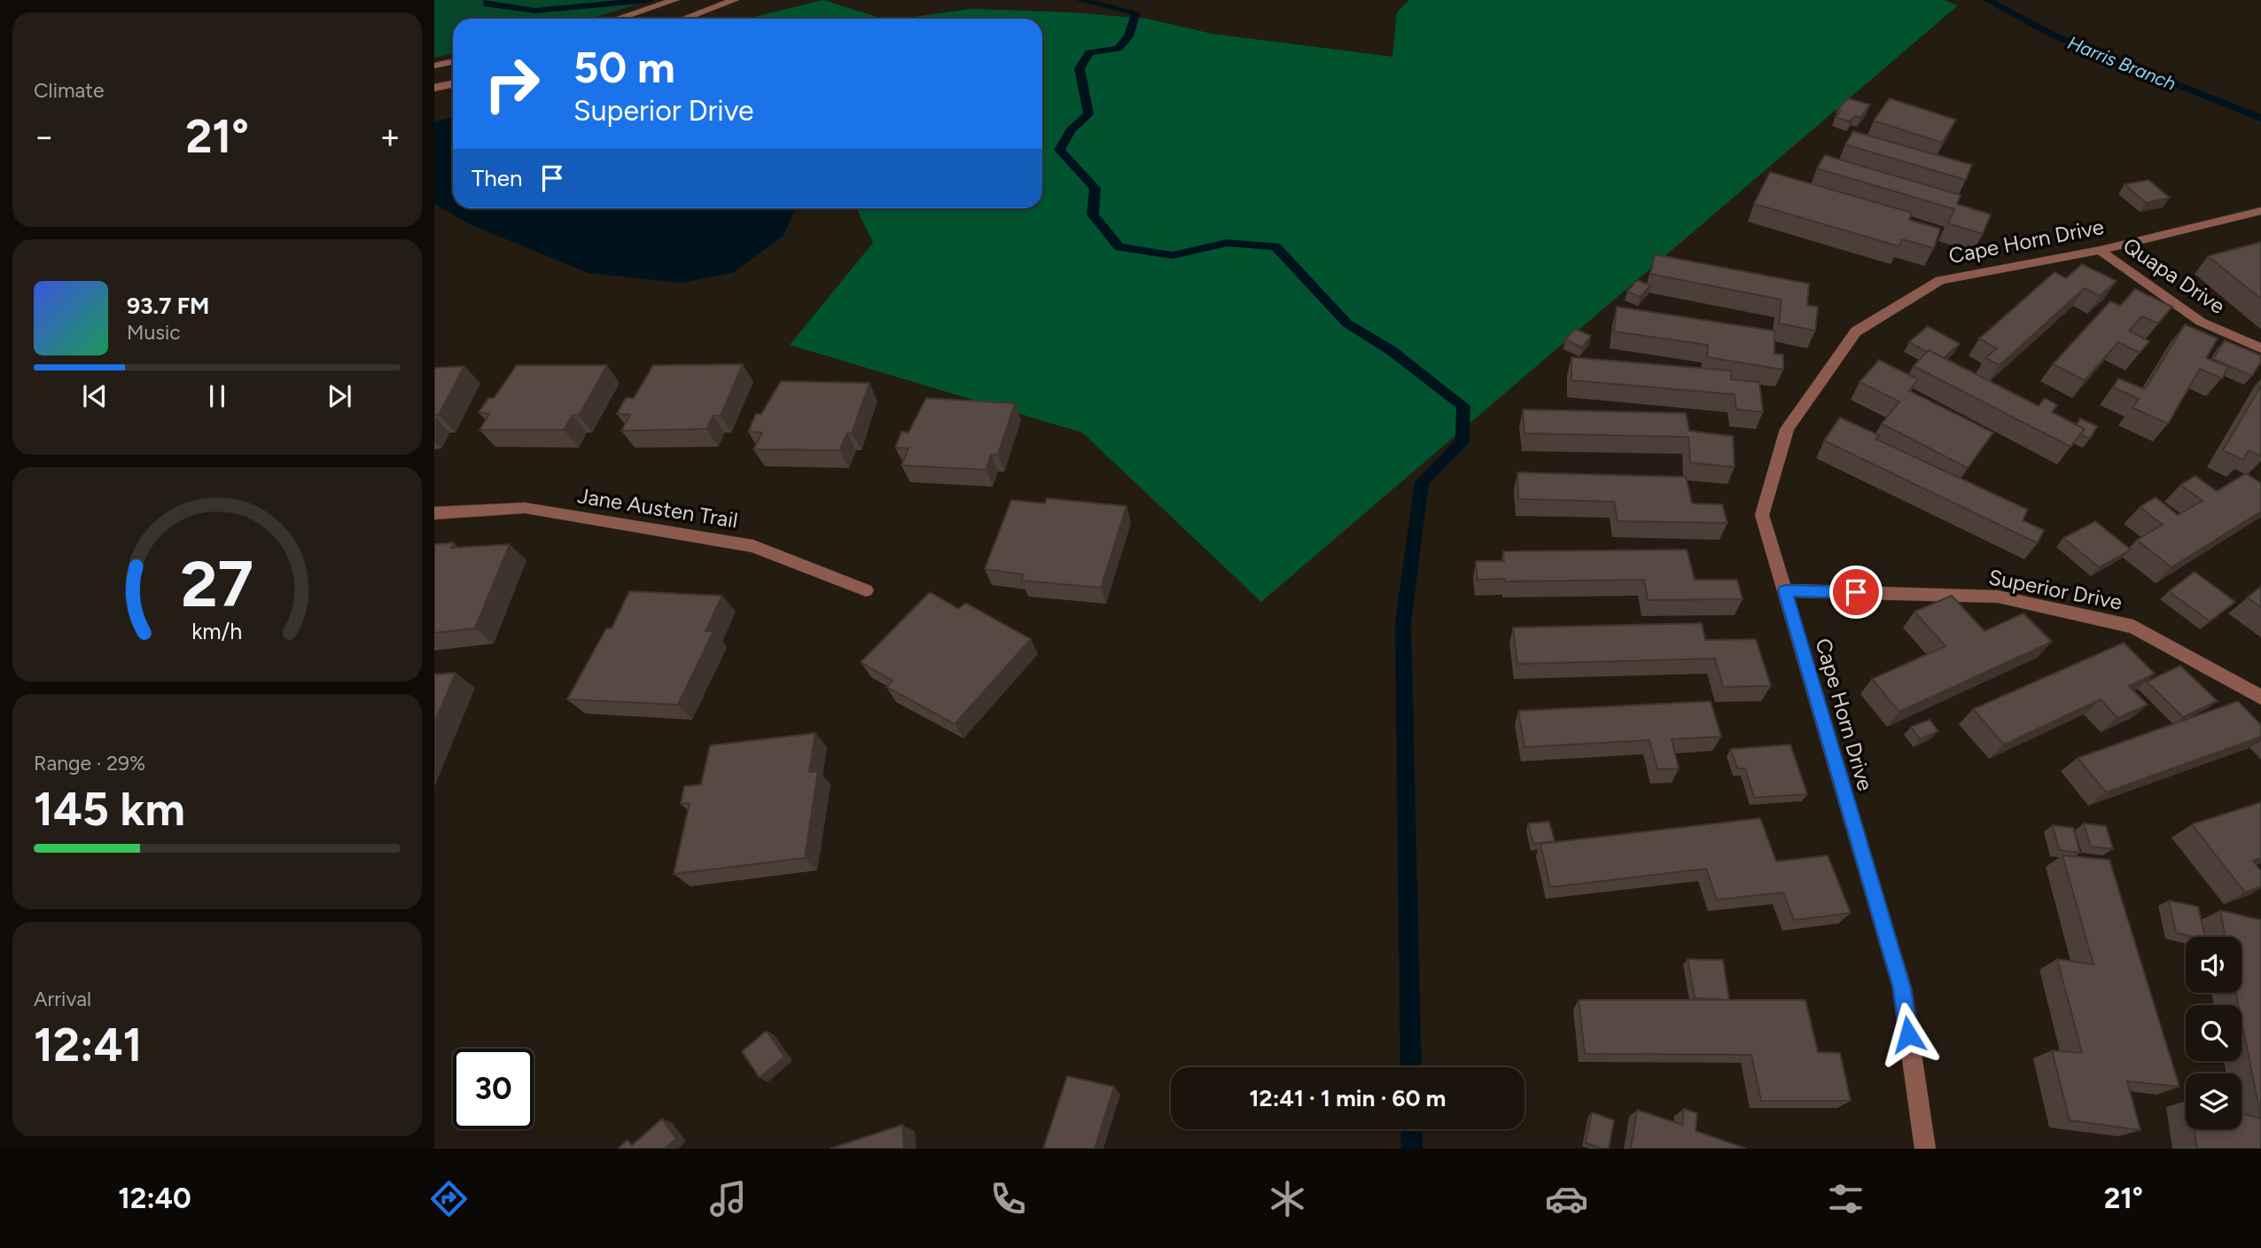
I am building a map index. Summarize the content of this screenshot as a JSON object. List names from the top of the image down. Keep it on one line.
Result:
{"streets":{"street":["Cape Horn Drive","Quapa Drive","Jane Austen Trail","Superior Drive"]},"crossings":[["Cape Horn Drive","Quapa Drive"],["Cape Horn Drive","Superior Drive"]],"water":["Harris Branch"],"page":{"tile":["Climate",["Range · 29%","145 km"],["Arrival","12:41"]],"turn":["50 m","Superior Drive"],"heat":["−","21°","+"],"then":"Then","song":["93.7 FM","Music"],"limit":"30","trip":"12:41 · 1 min · 60 m","tabs":["12:40","21°"],"gauge":["27","km/h"]}}
